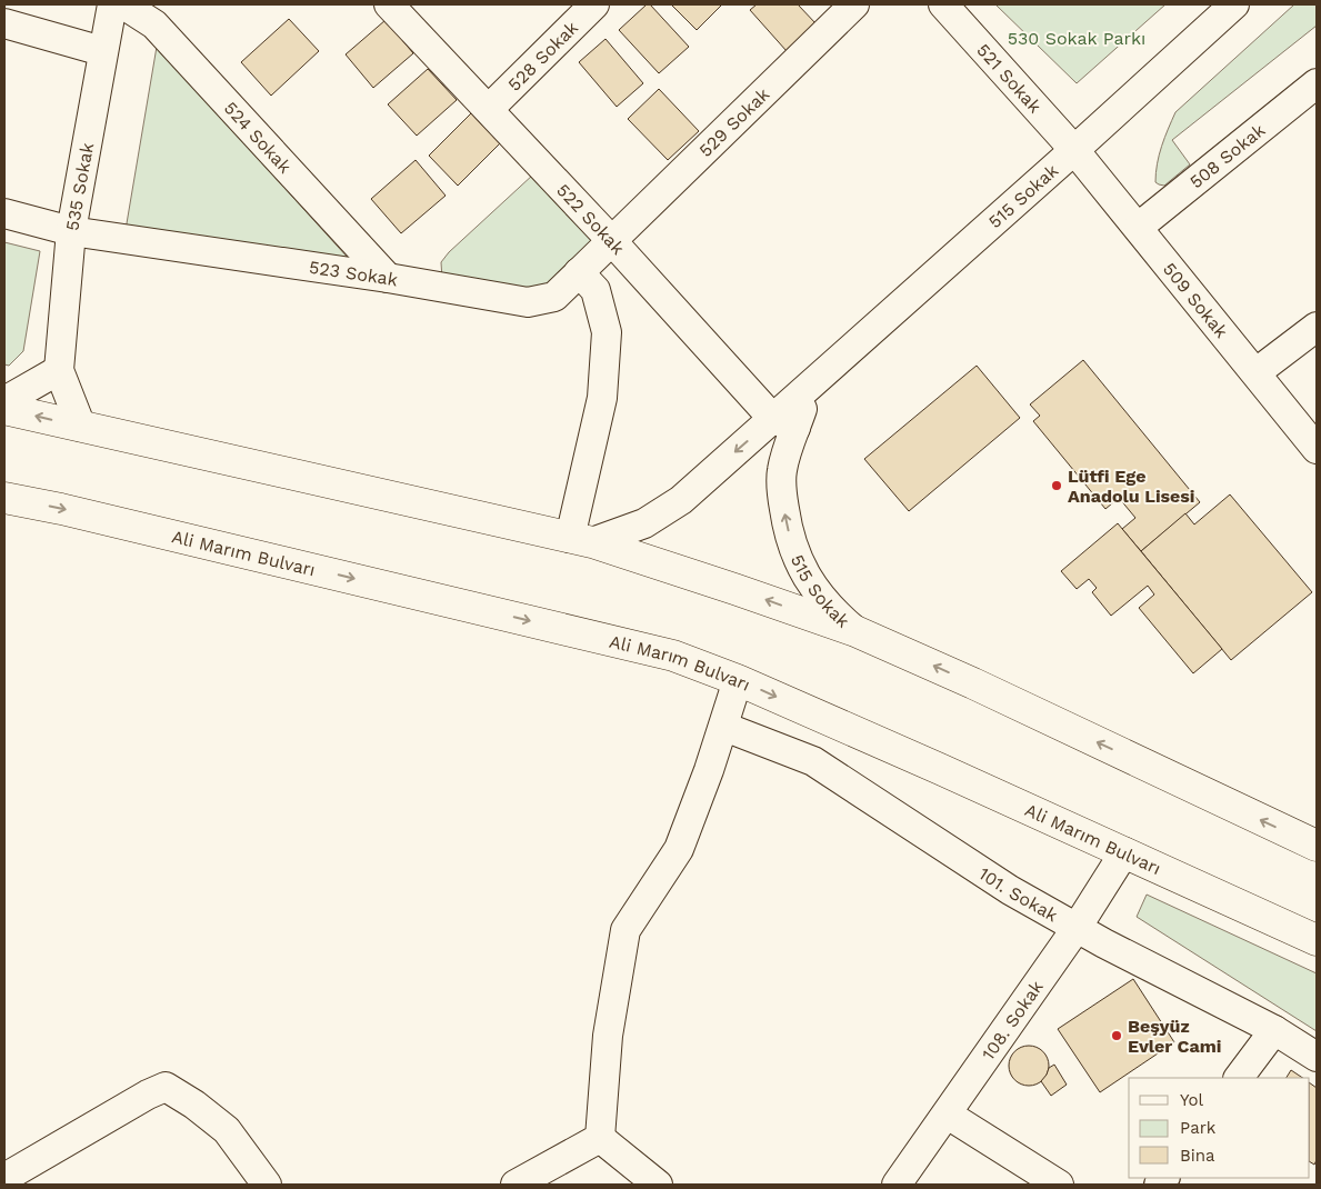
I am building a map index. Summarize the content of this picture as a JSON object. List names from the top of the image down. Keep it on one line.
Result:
{"streets":{"main road":["Ali Marım Bulvarı"],"street":["528 Sokak","521 Sokak","529 Sokak","524 Sokak","508 Sokak","535 Sokak","515 Sokak","522 Sokak","523 Sokak","509 Sokak","101. Sokak","108. Sokak"]},"crossings":[["528 Sokak","522 Sokak"],["521 Sokak","515 Sokak"],["521 Sokak","509 Sokak"],["529 Sokak","522 Sokak"],["529 Sokak","523 Sokak"],["524 Sokak","523 Sokak"],["508 Sokak","509 Sokak"],["535 Sokak","523 Sokak"],["515 Sokak","522 Sokak"],["515 Sokak","509 Sokak"],["522 Sokak","523 Sokak"],["Ali Marım Bulvarı","108. Sokak"],["101. Sokak","108. Sokak"]],"parks":["530 Sokak Parkı"],"places":["Lütfi Ege Anadolu Lisesi","Beşyüz Evler Cami"],"legend":["Yol","Park","Bina"]}
